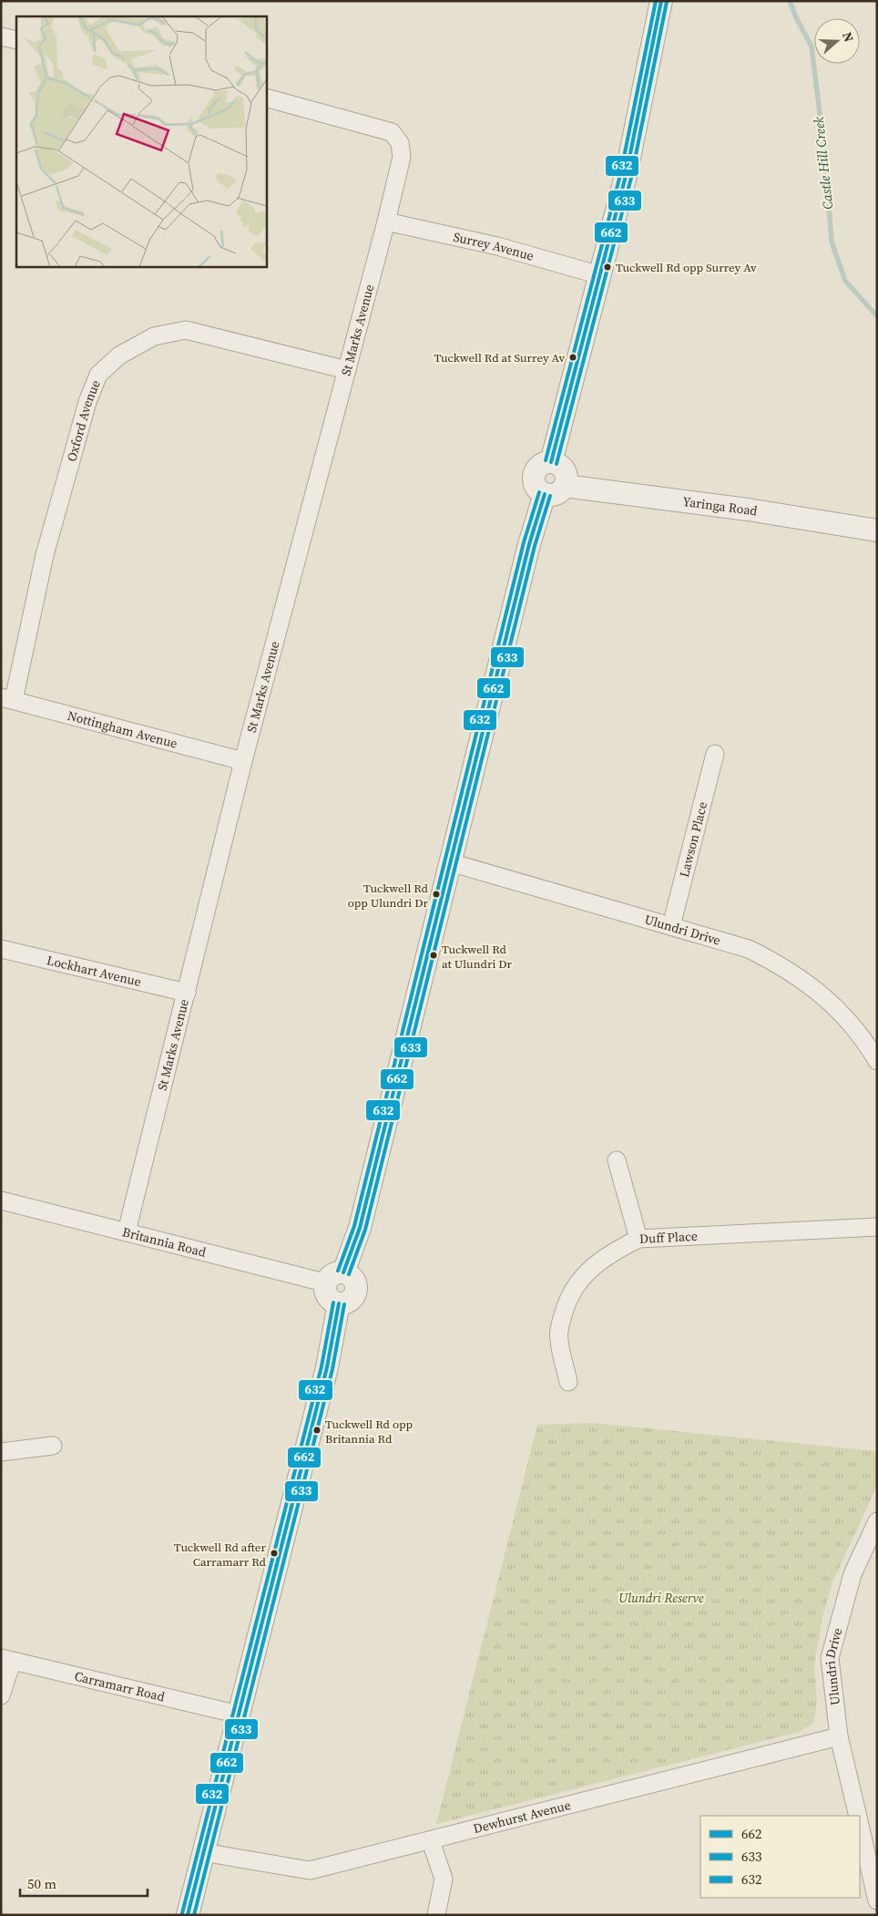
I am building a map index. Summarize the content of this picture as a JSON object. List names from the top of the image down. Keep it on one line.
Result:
{"streets":{"street":["Surrey Avenue","St Marks Avenue","Oxford Avenue","Yaringa Road","Nottingham Avenue","Lawson Place","Ulundri Drive","Lockhart Avenue","Duff Place","Britannia Road","Carramarr Road","Dewhurst Avenue"]},"crossings":[["Surrey Avenue","St Marks Avenue"],["St Marks Avenue","Oxford Avenue"],["St Marks Avenue","Nottingham Avenue"],["St Marks Avenue","Lockhart Avenue"],["St Marks Avenue","Britannia Road"],["Oxford Avenue","Nottingham Avenue"],["Lawson Place","Ulundri Drive"],["Ulundri Drive","Dewhurst Avenue"]],"water":["Castle Hill Creek"],"parks":["Ulundri Reserve"],"places":["Tuckwell Rd opp Surrey Av","Tuckwell Rd at Surrey Av","Tuckwell Rd opp Ulundri Dr","Tuckwell Rd at Ulundri Dr","Tuckwell Rd opp Britannia Rd","Tuckwell Rd after Carramarr Rd"],"lines":["transit line 662","transit line 632","transit line 633"],"legend":["662","633","632"],"scale_bar":"50 m","north":"right"}
